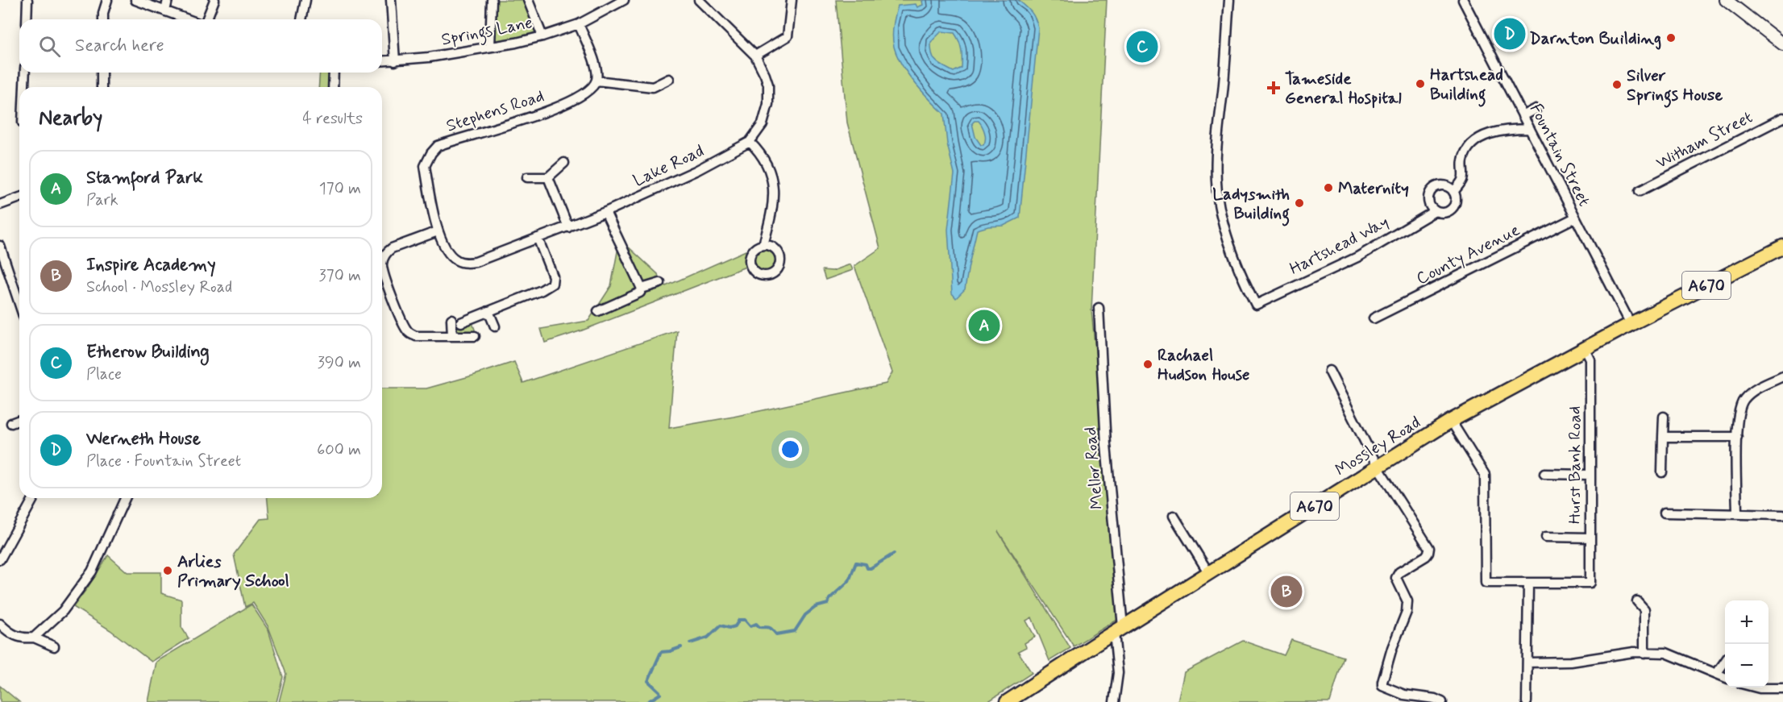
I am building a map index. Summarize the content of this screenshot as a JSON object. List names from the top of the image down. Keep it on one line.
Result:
{"streets":{"main road":["A670","Mossley Road"],"street":["Springs Lane","Stephens Road","Witham Street","Fountain Street","Lake Road","Hartshead Way","County Avenue","Hurst Bank Road","Mellor Road"]},"crossings":[["Stephens Road","Lake Road"],["Fountain Street","County Avenue"],["Fountain Street","Mossley Road"],["Mossley Road","Hurst Bank Road"],["Mossley Road","Mellor Road"]],"places":{"other":["Darnton Building","Hartshead Building","Silver Springs House","Maternity","Ladysmith Building","Rachael Hudson House","Arlies Primary School"],"health":["Tameside General Hospital"]},"page":{"pins":["D","C","A","B"],"search":"Search here","heading":["Nearby","4 results"],"list":[{"mark":"A","name":"Stamford Park","note":"Park","value":"170 m"},{"mark":"B","name":"Inspire Academy","note":"School · Mossley Road","value":"370 m"},{"mark":"C","name":"Etherow Building","note":"Place","value":"390 m"},{"mark":"D","name":"Werneth House","note":"Place · Fountain Street","value":"600 m"}],"map_buttons":["+","−"]}}
